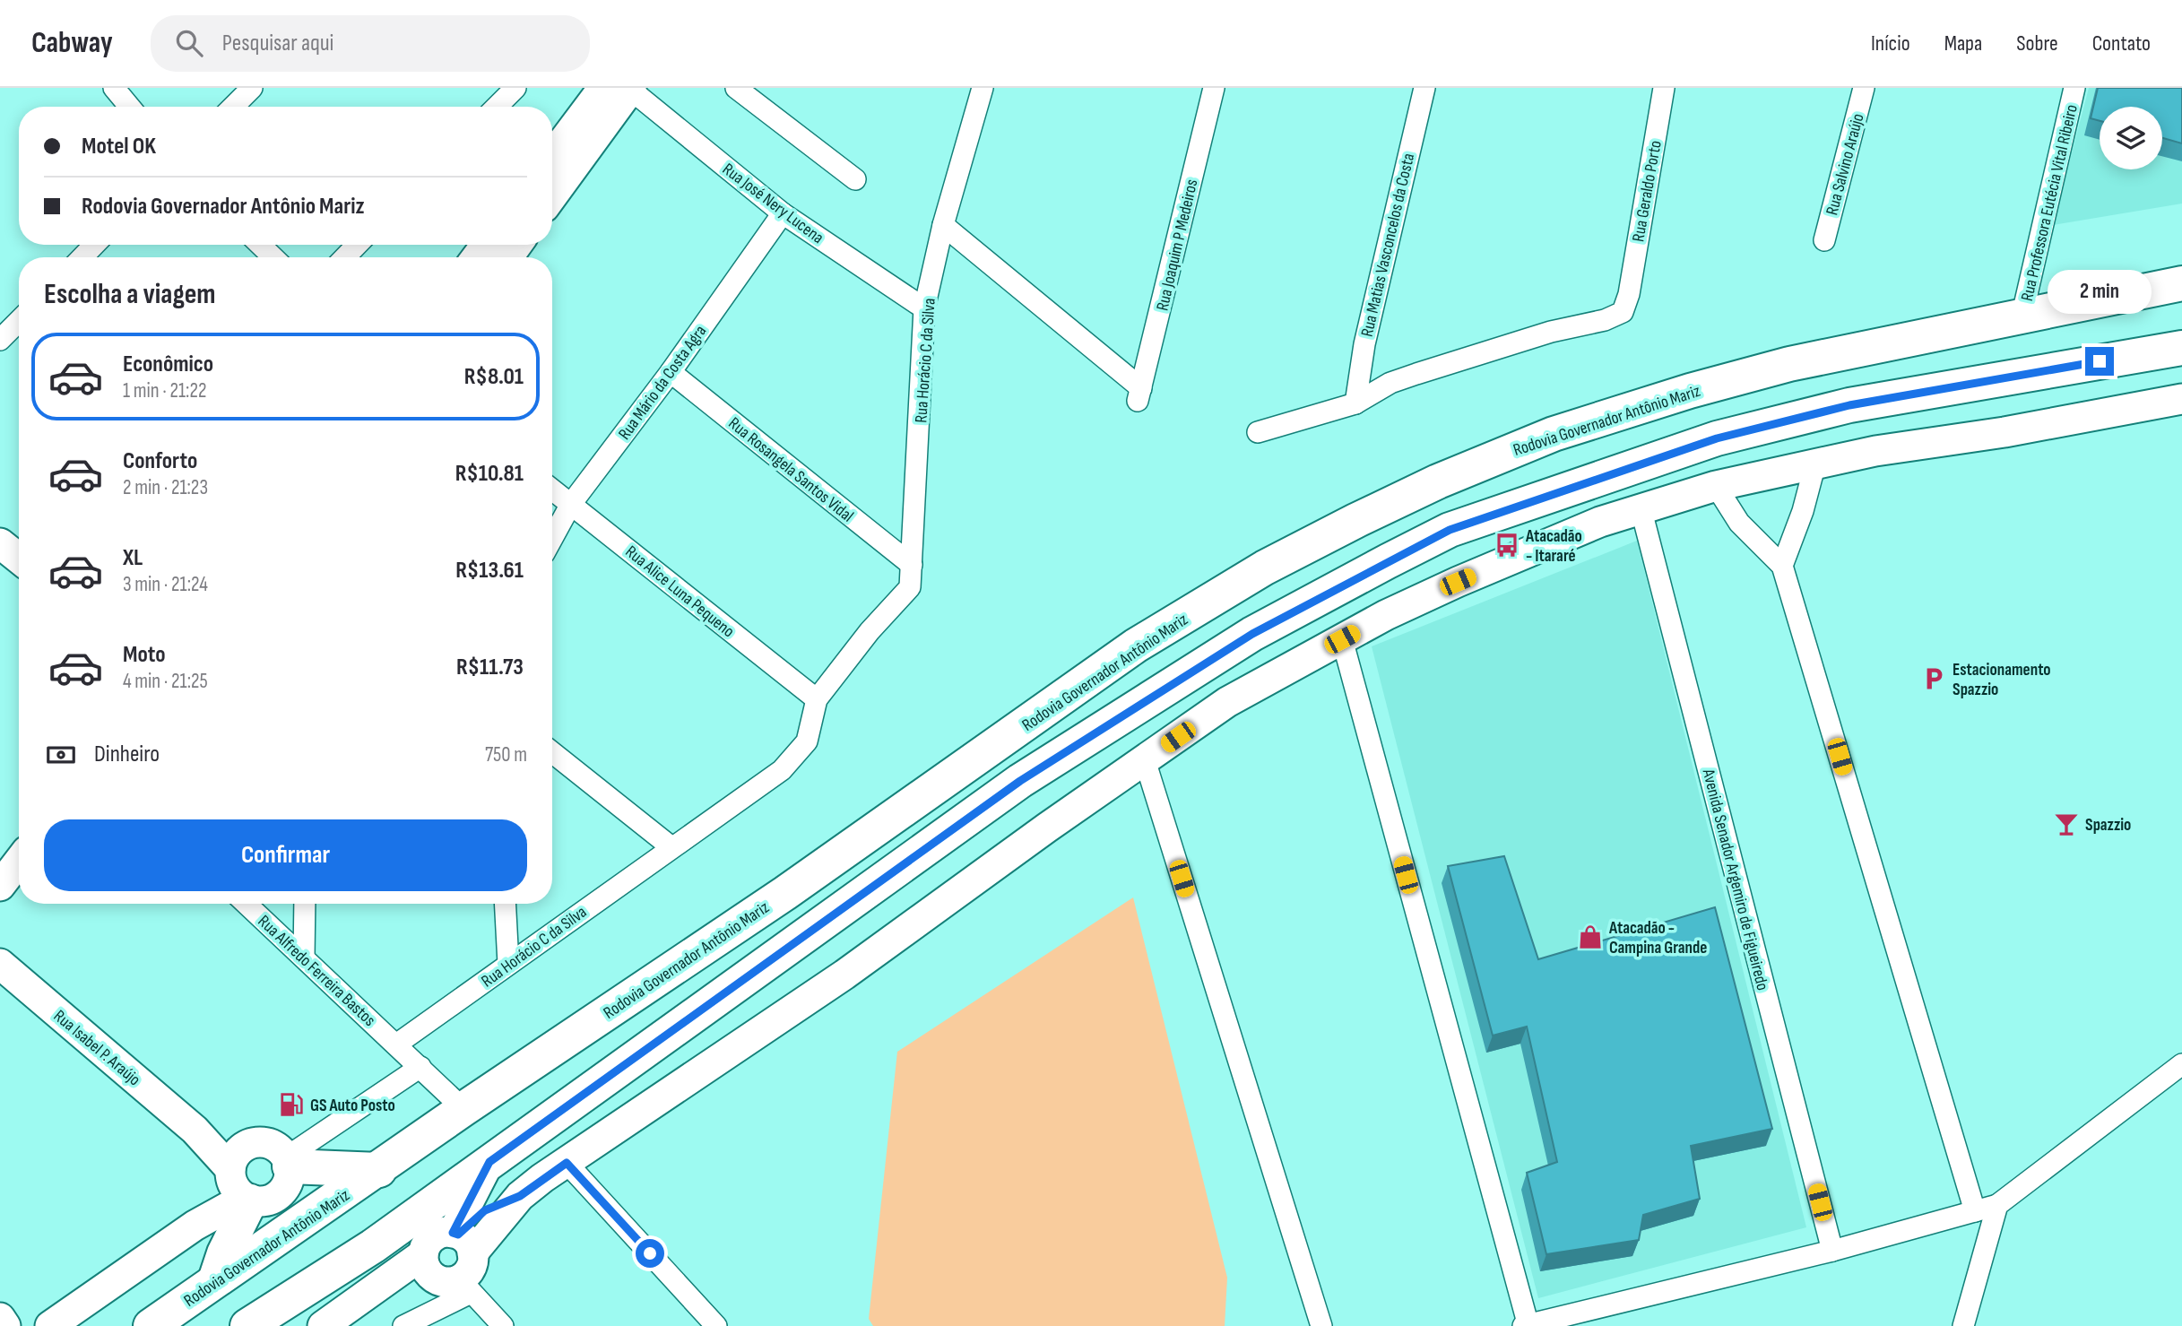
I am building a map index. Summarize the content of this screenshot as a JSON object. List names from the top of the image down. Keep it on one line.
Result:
{"streets":{"highway":["Rodovia Governador Antônio Mariz"],"street":["Rua Salvino Araújo","Rua Geraldo Porto","Rua José Nery Lucena","Rua Professora Eutécia Vital Ribeiro","Rua Joaquim P Medeiros","Rua Matias Vasconcelos da Costa","Rua Horácio C da Silva","Rua Mário da Costa Agra","Rua Rosangela Santos Vidal","Rua Alice Luna Pequeno","Avenida Senador Argemiro de Figueiredo","Rua Alfredo Ferreira Bastos","Rua Isabel P. Araújo"]},"crossings":[["Rua Geraldo Porto","Rua Matias Vasconcelos da Costa"],["Rua José Nery Lucena","Rua Horácio C da Silva"],["Rua José Nery Lucena","Rua Mário da Costa Agra"],["Rua Professora Eutécia Vital Ribeiro","Rodovia Governador Antônio Mariz"],["Rua Joaquim P Medeiros","Rua Horácio C da Silva"],["Rua Horácio C da Silva","Rua Rosangela Santos Vidal"],["Rua Horácio C da Silva","Rua Alice Luna Pequeno"],["Rua Horácio C da Silva","Rua Alfredo Ferreira Bastos"],["Rua Mário da Costa Agra","Rua Rosangela Santos Vidal"],["Rua Mário da Costa Agra","Rua Alice Luna Pequeno"],["Rodovia Governador Antônio Mariz","Rua Alfredo Ferreira Bastos"]],"places":{"bus stop":["Atacadão - Itararé"],"parking":["Estacionamento Spazzio"],"bar":["Spazzio"],"shop":["Atacadão - Campina Grande"],"fuel station":["GS Auto Posto"]},"page":{"header":"Cabway","search":"Pesquisar aqui","nav":["Início","Mapa","Sobre","Contato"],"banner":["Motel OK","Rodovia Governador Antônio Mariz"],"heading":"Escolha a viagem","bubble":"2 min","list":[{"name":"Econômico","note":"1 min · 21:22","value":"R$8.01"},{"name":"Conforto","note":"2 min · 21:23","value":"R$10.81"},{"name":"XL","note":"3 min · 21:24","value":"R$13.61"},{"name":"Moto","note":"4 min · 21:25","value":"R$11.73"}],"pay":["Dinheiro","750 m"],"buttons":"Confirmar"}}
